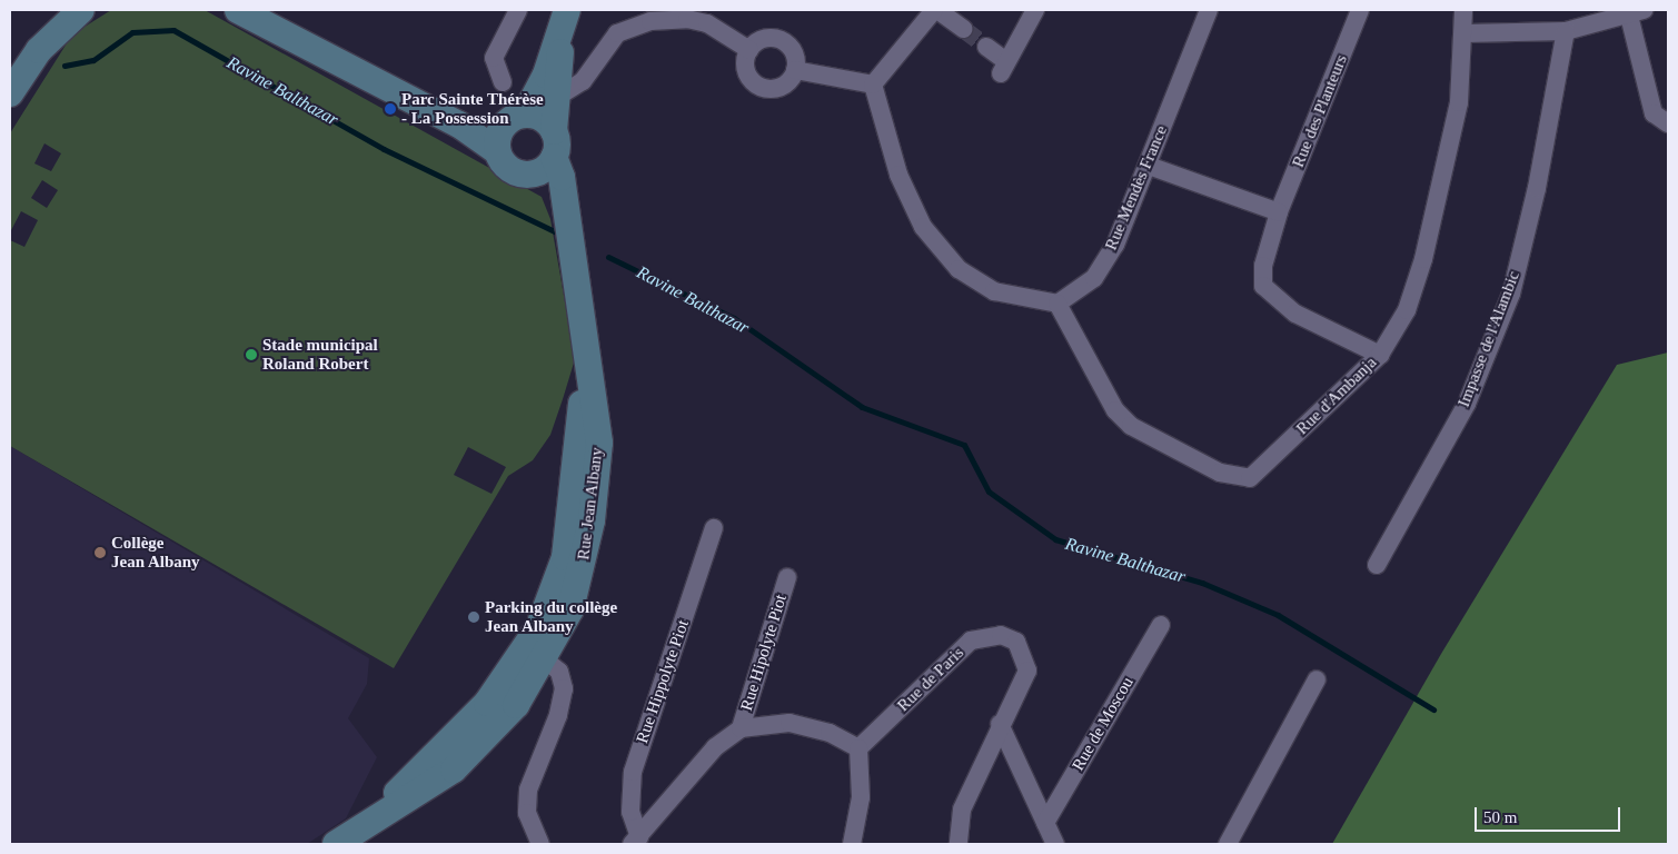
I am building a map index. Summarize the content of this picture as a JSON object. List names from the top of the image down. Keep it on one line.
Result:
{"streets":{"main road":["Rue Jean Albany"],"street":["Rue des Planteurs","Rue Mendès France","Impasse de l'Alambic","Rue d'Ambanja","Rue Hipolyte Piot","Rue de Paris","Rue Hippolyte Piot","Rue de Moscou"]},"crossings":[["Rue des Planteurs","Rue d'Ambanja"],["Rue Mendès France","Rue d'Ambanja"],["Rue Hipolyte Piot","Rue de Paris"],["Rue Hipolyte Piot","Rue Hippolyte Piot"]],"water":["Ravine Balthazar"],"places":["Parc Sainte Thérèse - La Possession","Stade municipal Roland Robert","Collège Jean Albany","Parking du collège Jean Albany"],"scale_bar":"50 m"}
